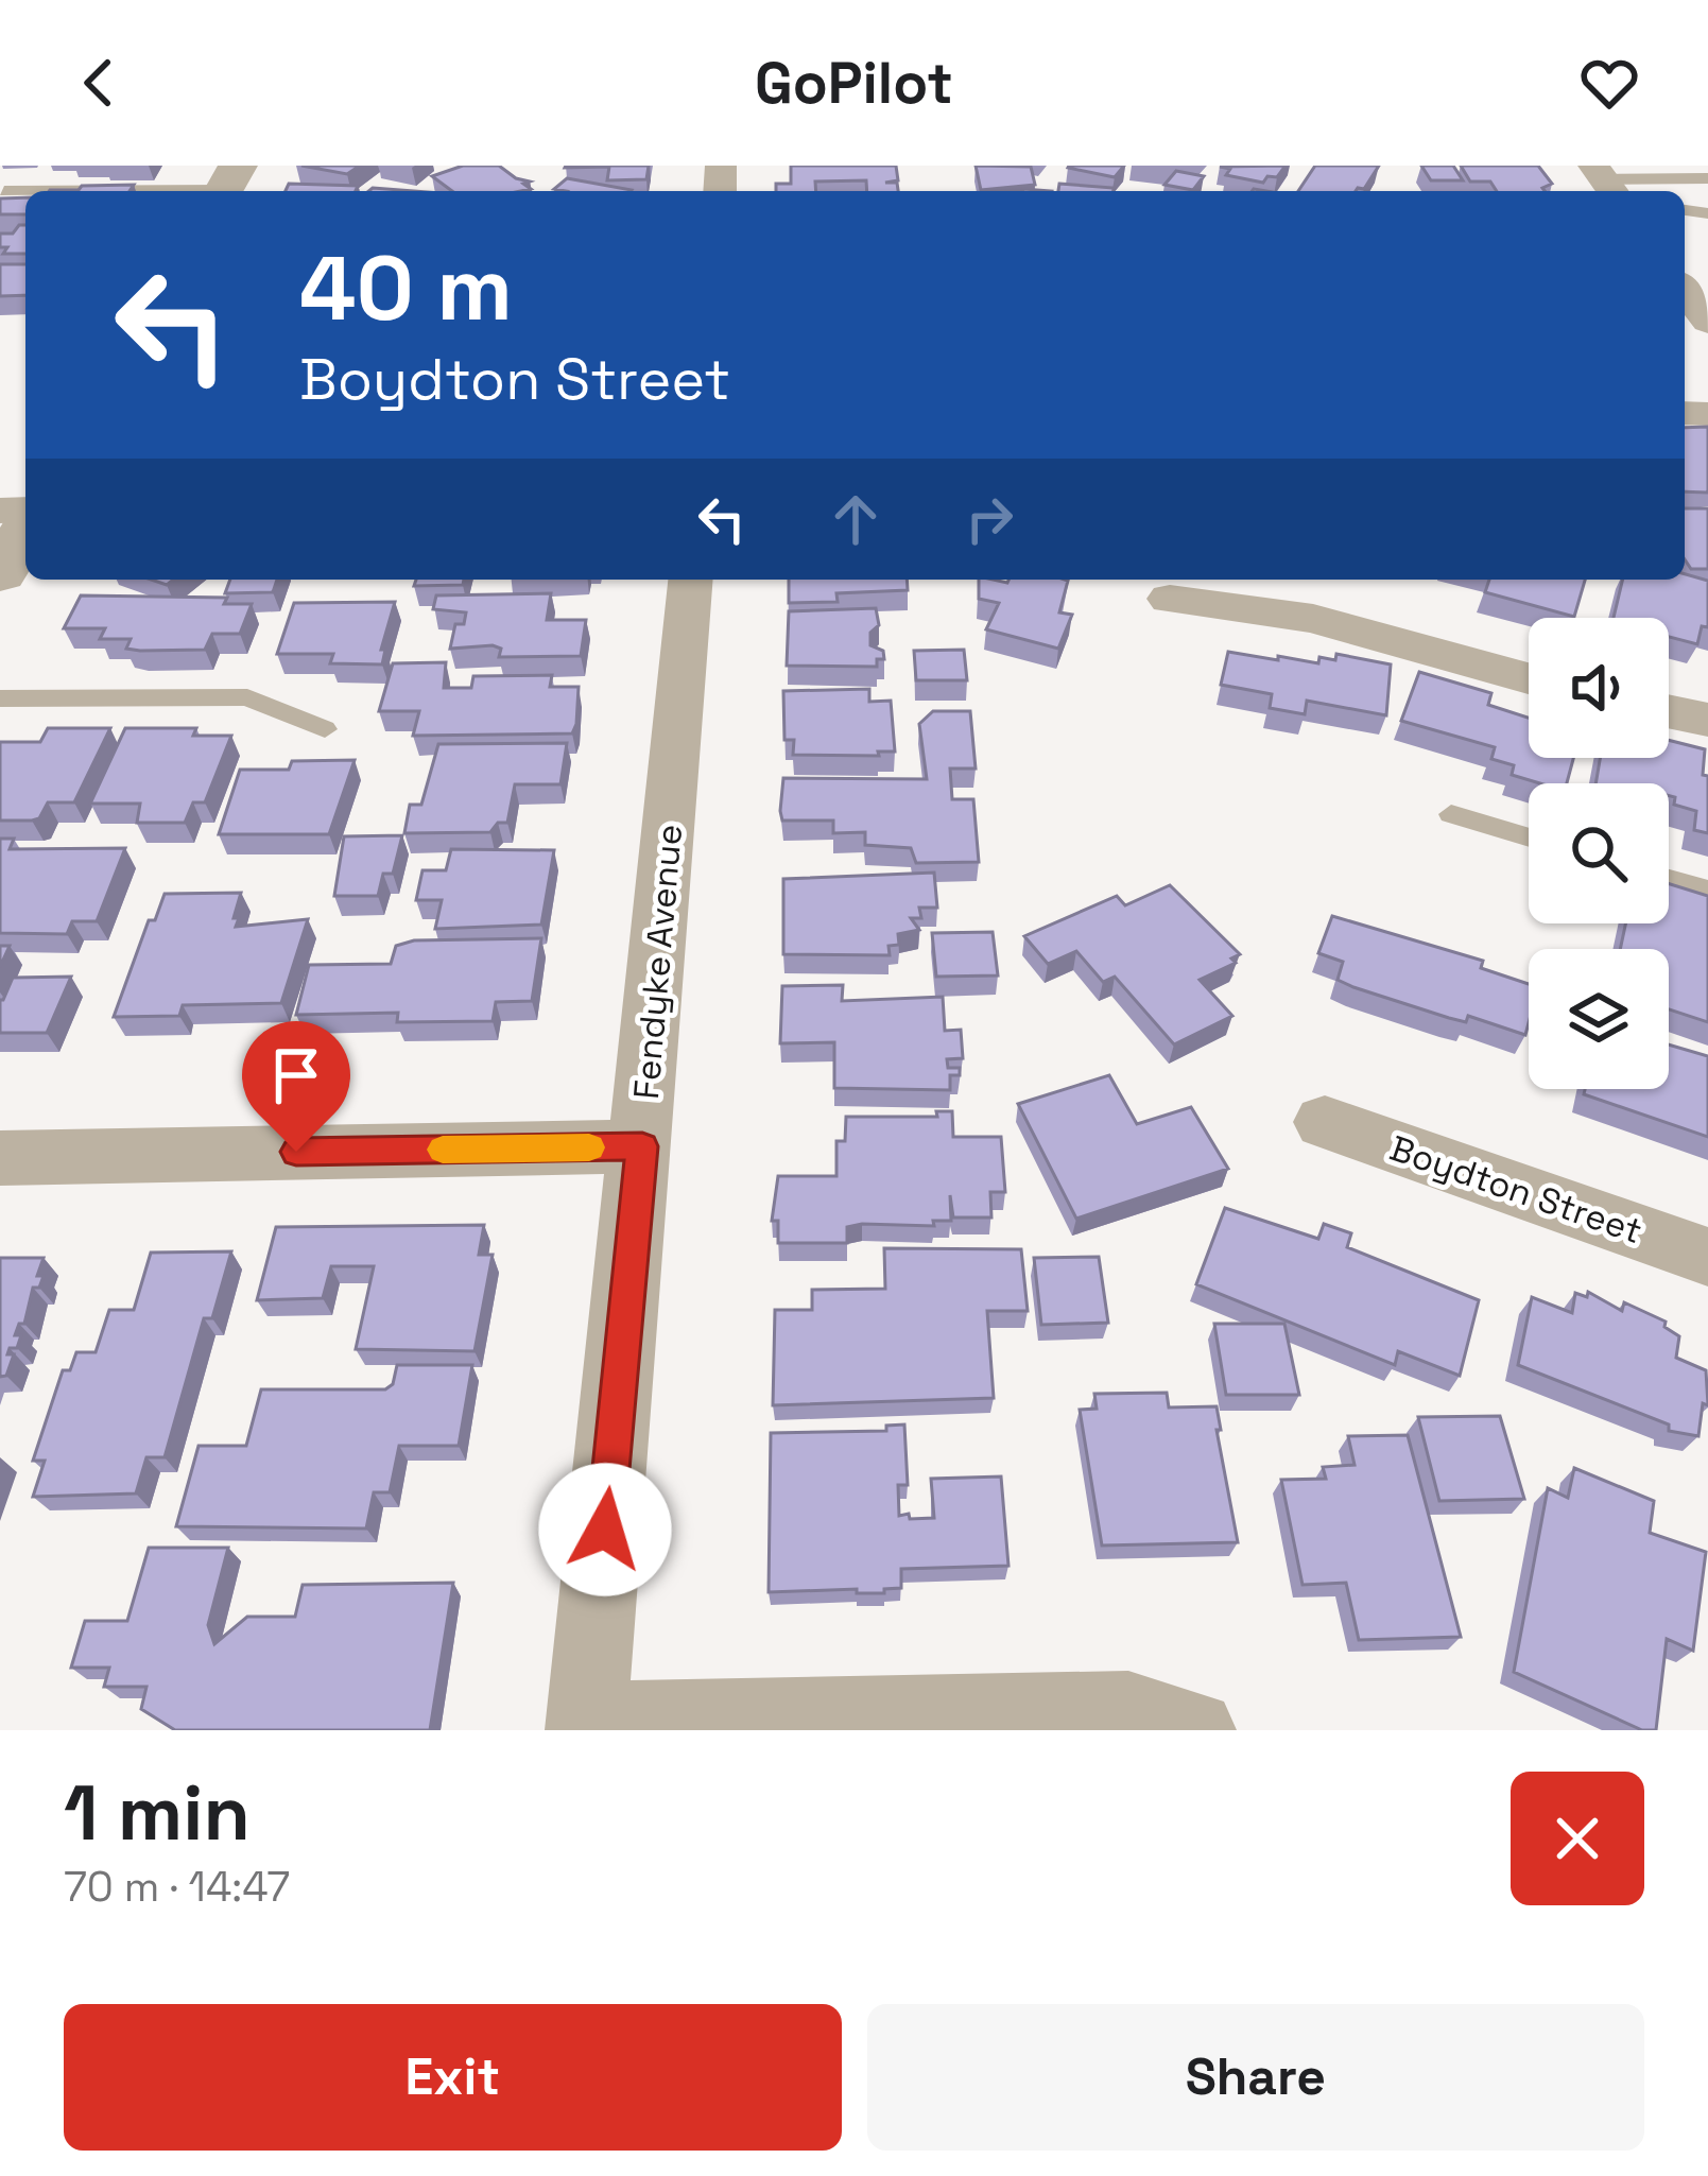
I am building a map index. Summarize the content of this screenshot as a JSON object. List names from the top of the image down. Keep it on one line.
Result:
{"streets":{"street":["Fendyke Avenue","Boydton Street"]},"page":{"header":"GoPilot","turn":["40 m","Boydton Street"],"heading":["1 min","70 m · 14:47"],"buttons":["Exit","Share"]}}
